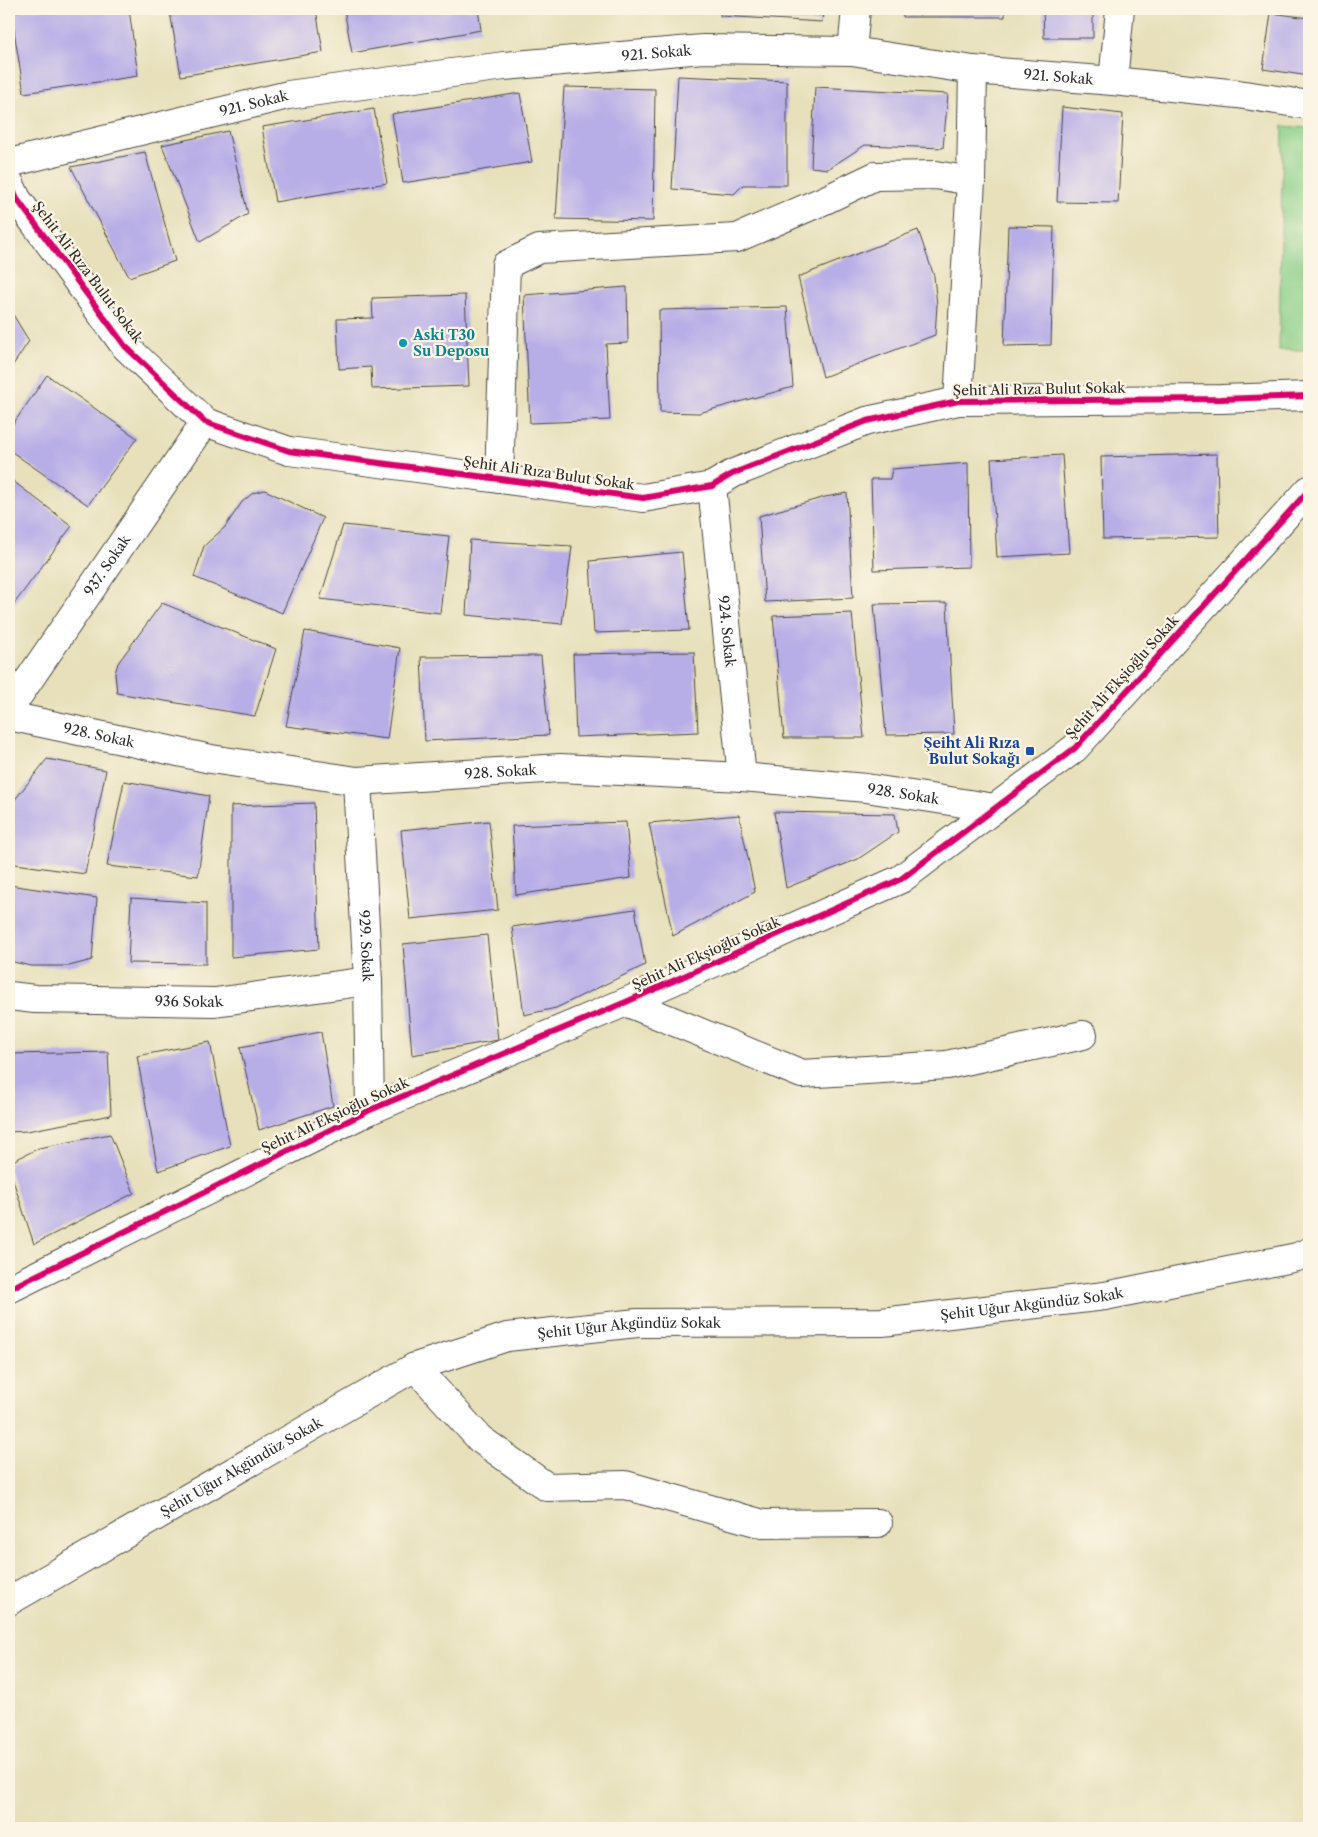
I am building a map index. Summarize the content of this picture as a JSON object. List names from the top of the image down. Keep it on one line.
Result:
{"streets":{"street":["921. Sokak","Şehit Ali Rıza Bulut Sokak","937. Sokak","924. Sokak","Şehit Ali Ekşioğlu Sokak","928. Sokak","929. Sokak","936 Sokak","Şehit Uğur Akgündüz Sokak"]},"crossings":[["Şehit Ali Rıza Bulut Sokak","937. Sokak"],["Şehit Ali Rıza Bulut Sokak","924. Sokak"],["924. Sokak","928. Sokak"],["Şehit Ali Ekşioğlu Sokak","928. Sokak"],["Şehit Ali Ekşioğlu Sokak","929. Sokak"],["928. Sokak","929. Sokak"],["929. Sokak","936 Sokak"]],"places":{"other":["Aski T30 Su Deposu"],"transit":["Şeiht Ali Rıza Bulut Sokağı"]}}
